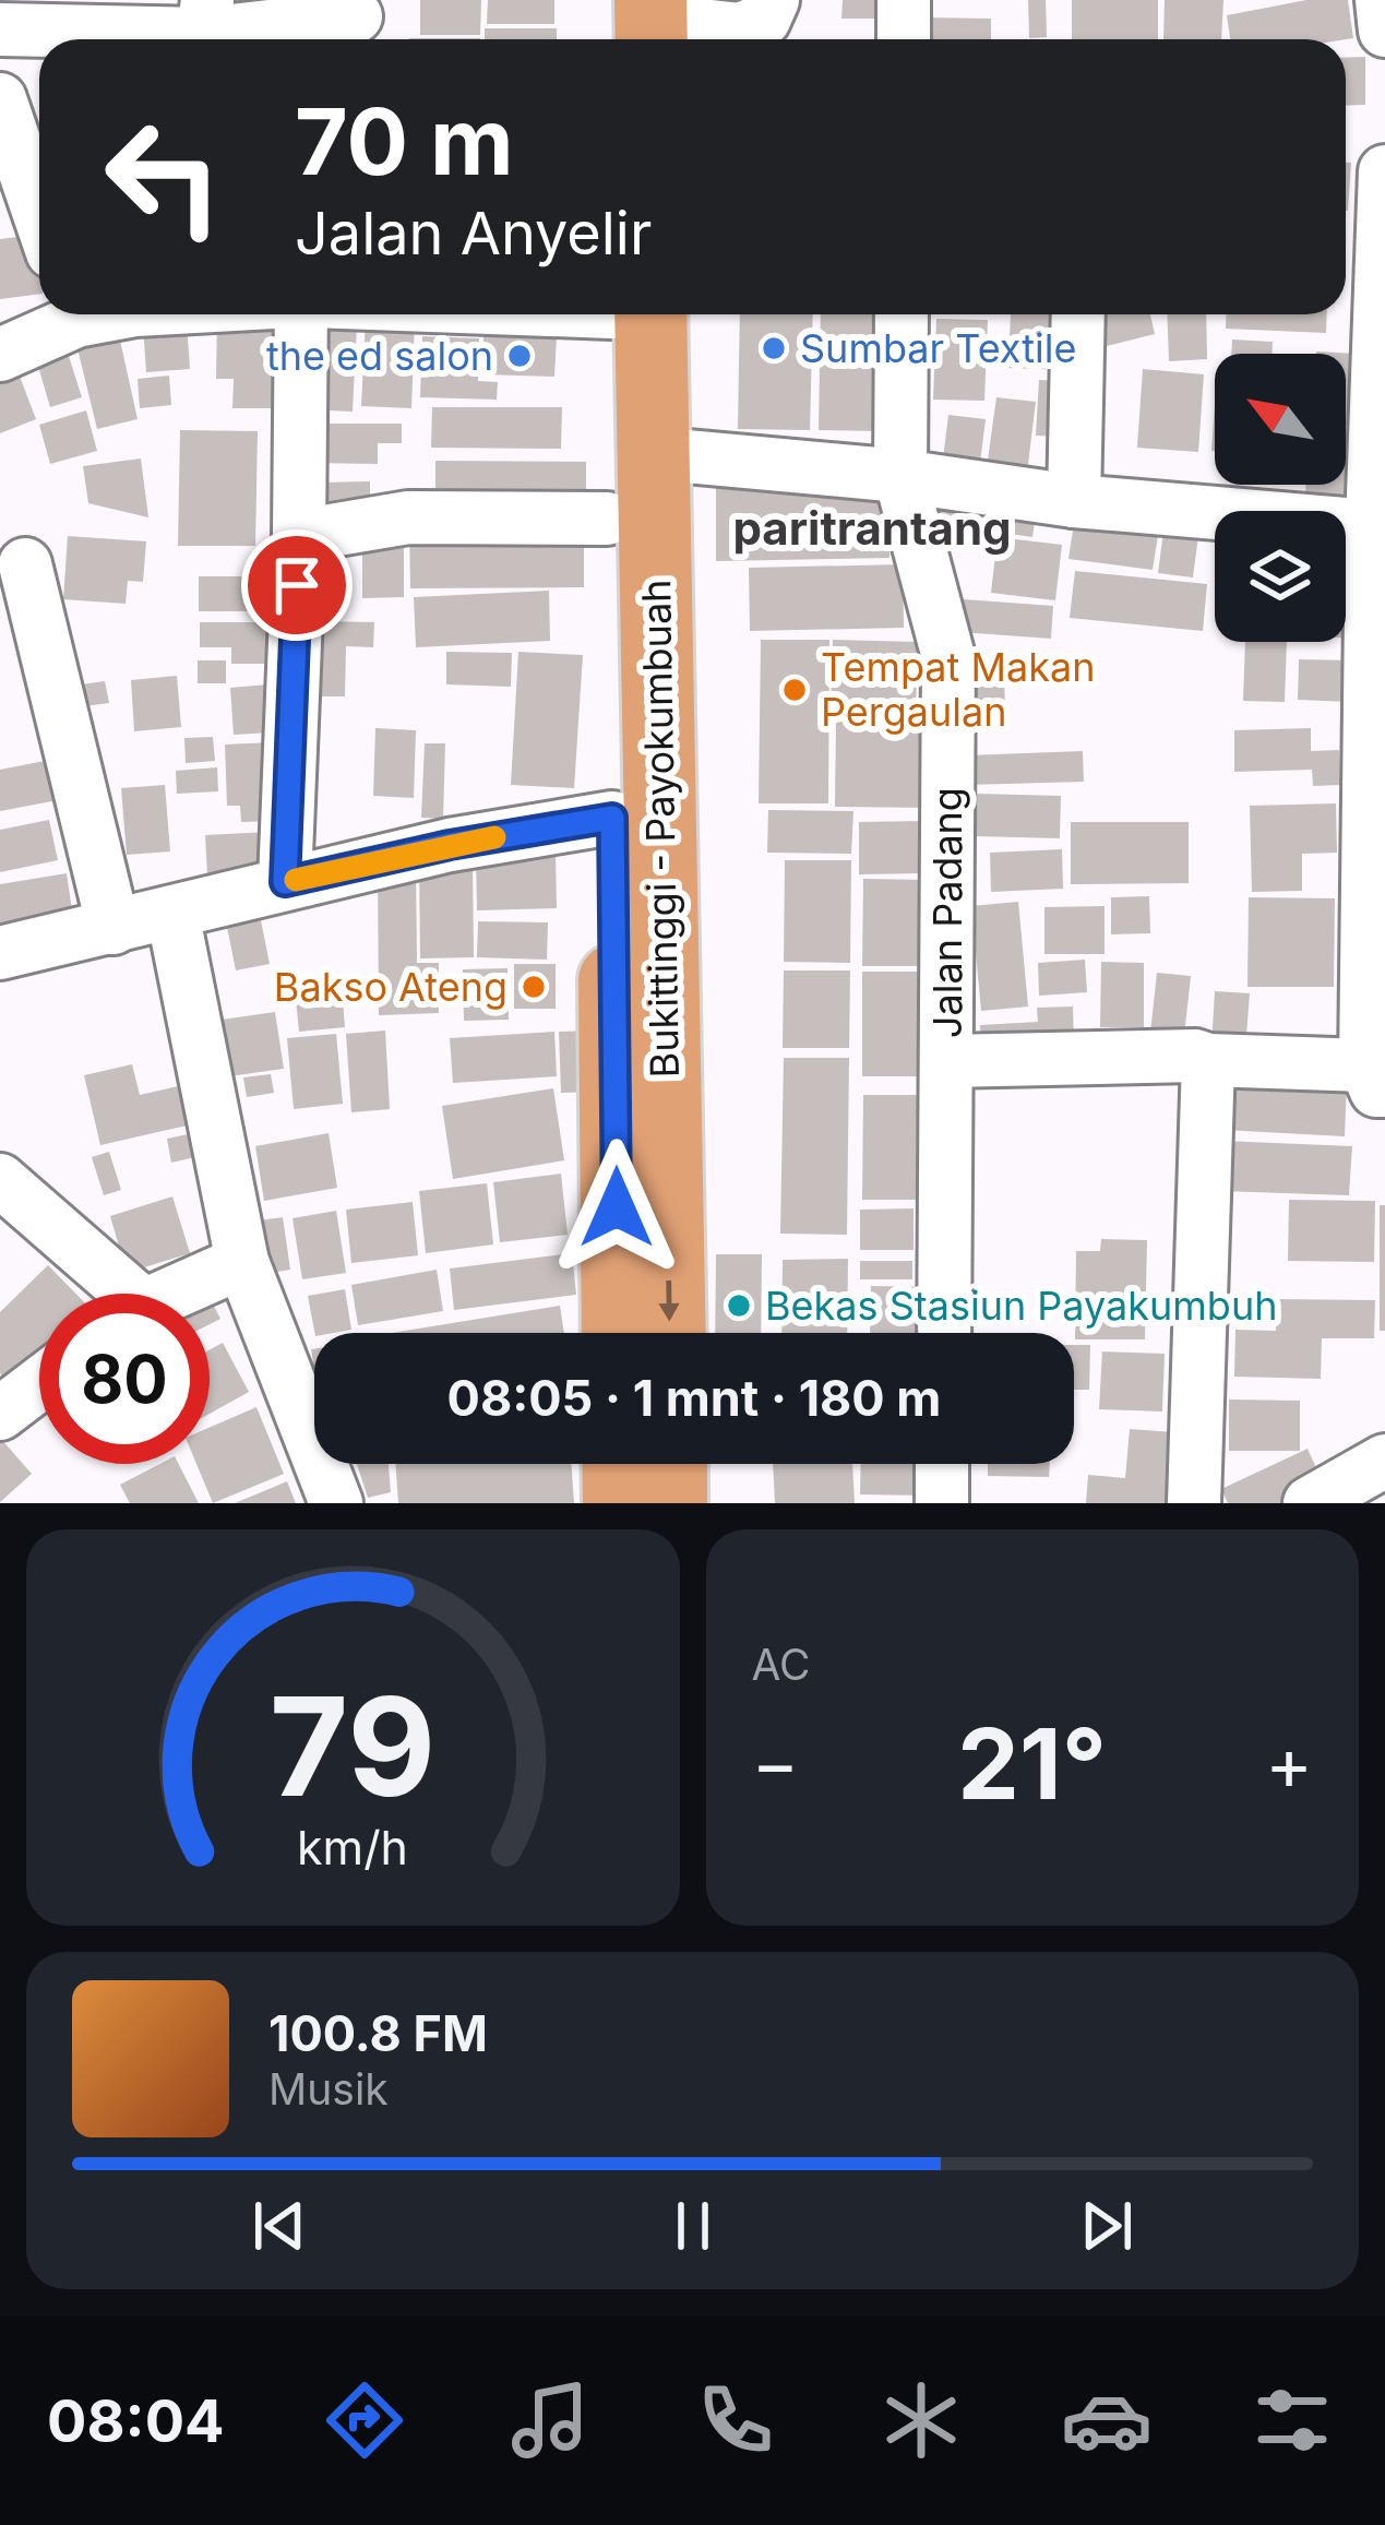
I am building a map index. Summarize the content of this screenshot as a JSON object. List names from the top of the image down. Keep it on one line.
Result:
{"streets":{"highway":["Bukittinggi - Payokumbuah"],"street":["Jalan Padang"]},"districts":["paritrantang"],"places":["Sumbar Textile","the ed salon","Tempat Makan Pergaulan","Bakso Ateng","Bekas Stasiun Payakumbuh"],"north":"top left","page":{"turn":["70 m","Jalan Anyelir"],"limit":"80","trip":"08:05 · 1 mnt · 180 m","tile":"AC","heat":["−","21°","+"],"song":["100.8 FM","Musik"],"tabs":"08:04","gauge":["79","km/h"]}}
